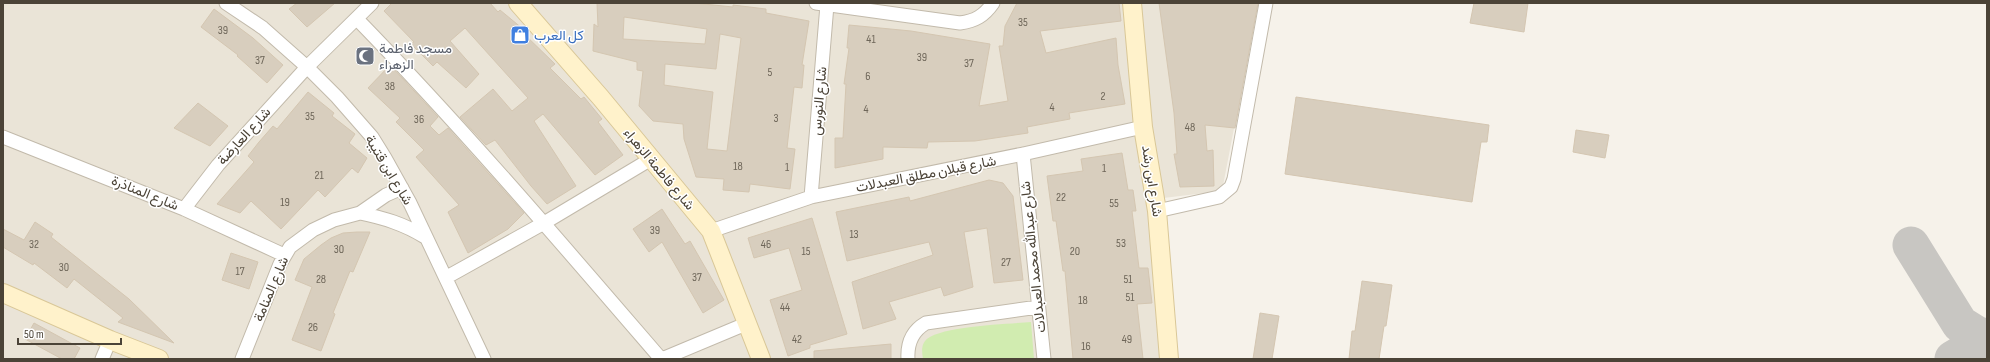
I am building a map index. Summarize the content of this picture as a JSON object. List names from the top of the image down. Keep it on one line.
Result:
{"streets":{"street":["شارع النورس","شارع العارضة","شارع فاطمة الزهراء","شارع ابن قتيبة","شارع قبلان مطلق العبدلات","شارع ابن رشد","شارع المناذرة","شارع عبدالله محمد العبدلات","شارع المنامة"]},"crossings":[["شارع النورس","شارع قبلان مطلق العبدلات"],["شارع العارضة","شارع ابن قتيبة"],["شارع العارضة","شارع المناذرة"],["شارع فاطمة الزهراء","شارع قبلان مطلق العبدلات"],["شارع ابن قتيبة","شارع المنامة"],["شارع قبلان مطلق العبدلات","شارع ابن رشد"],["شارع قبلان مطلق العبدلات","شارع عبدالله محمد العبدلات"],["شارع المناذرة","شارع المنامة"]],"places":{"shop":["كل العرب"],"mosque":["مسجد فاطمة الزهراء"]},"house_numbers":["35","39","41","39","37","37","5","6","38","2","4","4","35","3","36","48","18","1","1","21","22","19","55","39","13","53","32","46","30","15","20","27","30","17","37","28","51","51","18","44","26","42","49","16"],"scale_bar":"50 m"}
